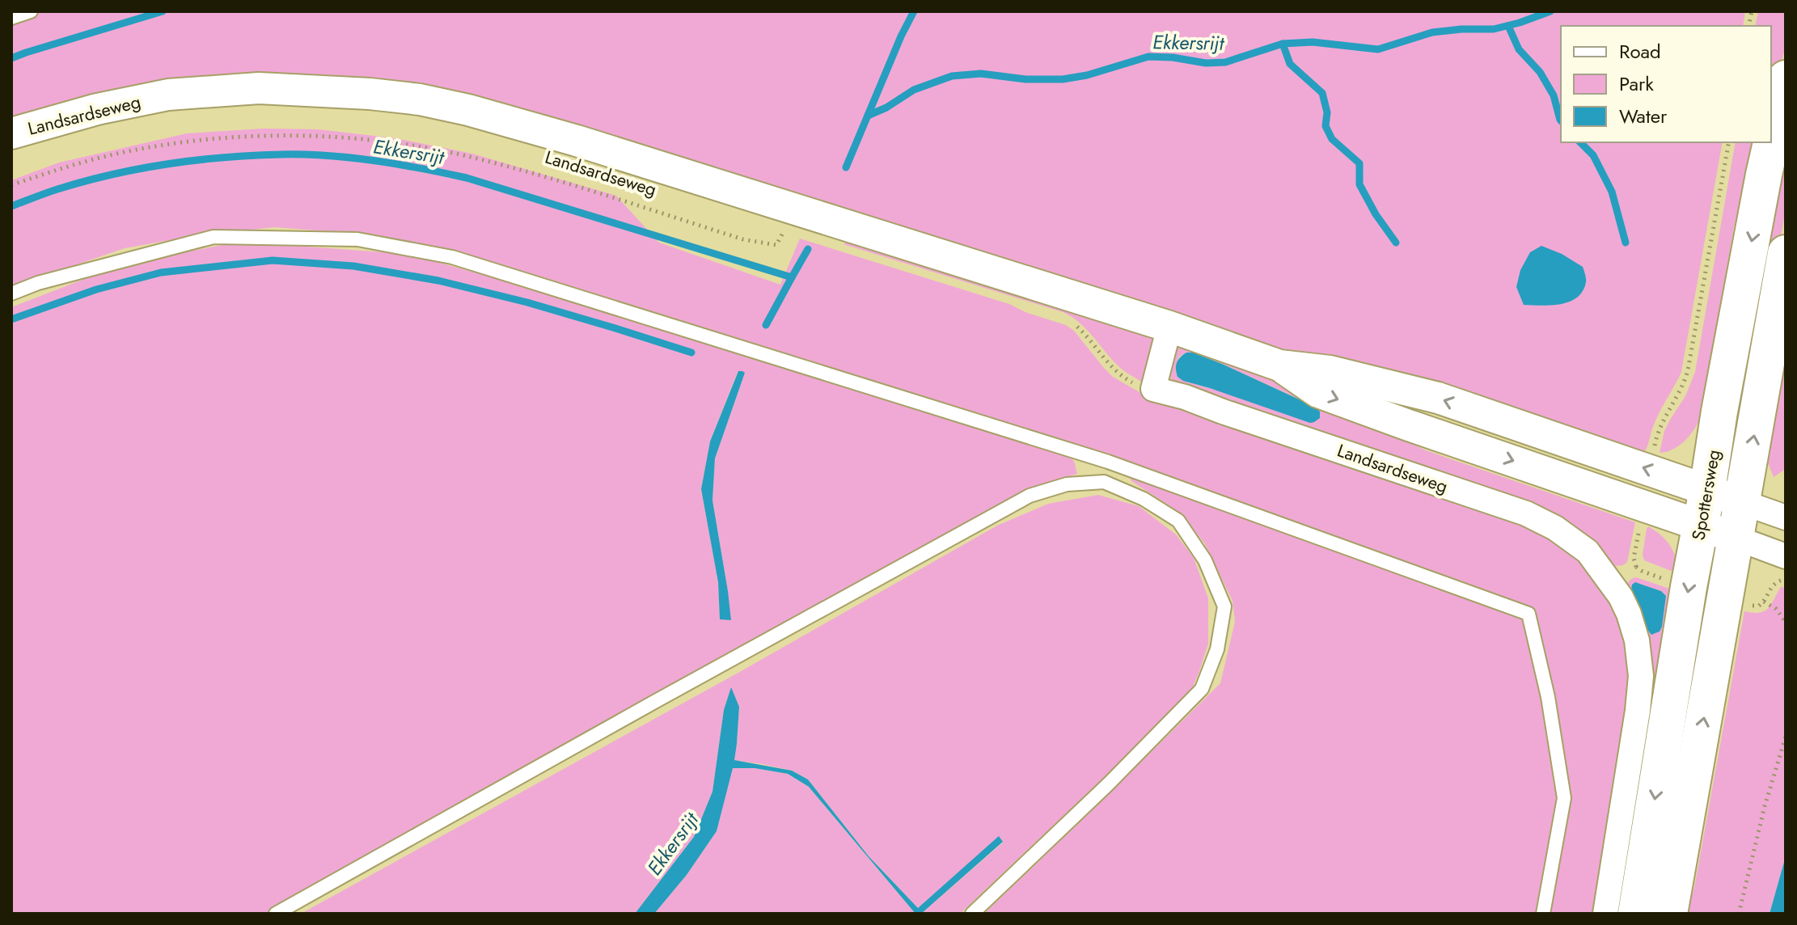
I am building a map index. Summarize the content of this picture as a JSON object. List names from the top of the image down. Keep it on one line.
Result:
{"streets":{"main road":["Spottersweg"],"street":["Landsardseweg"]},"crossings":[["Landsardseweg","Spottersweg"]],"water":["Ekkersrijt"],"legend":["Road","Park","Water"]}
